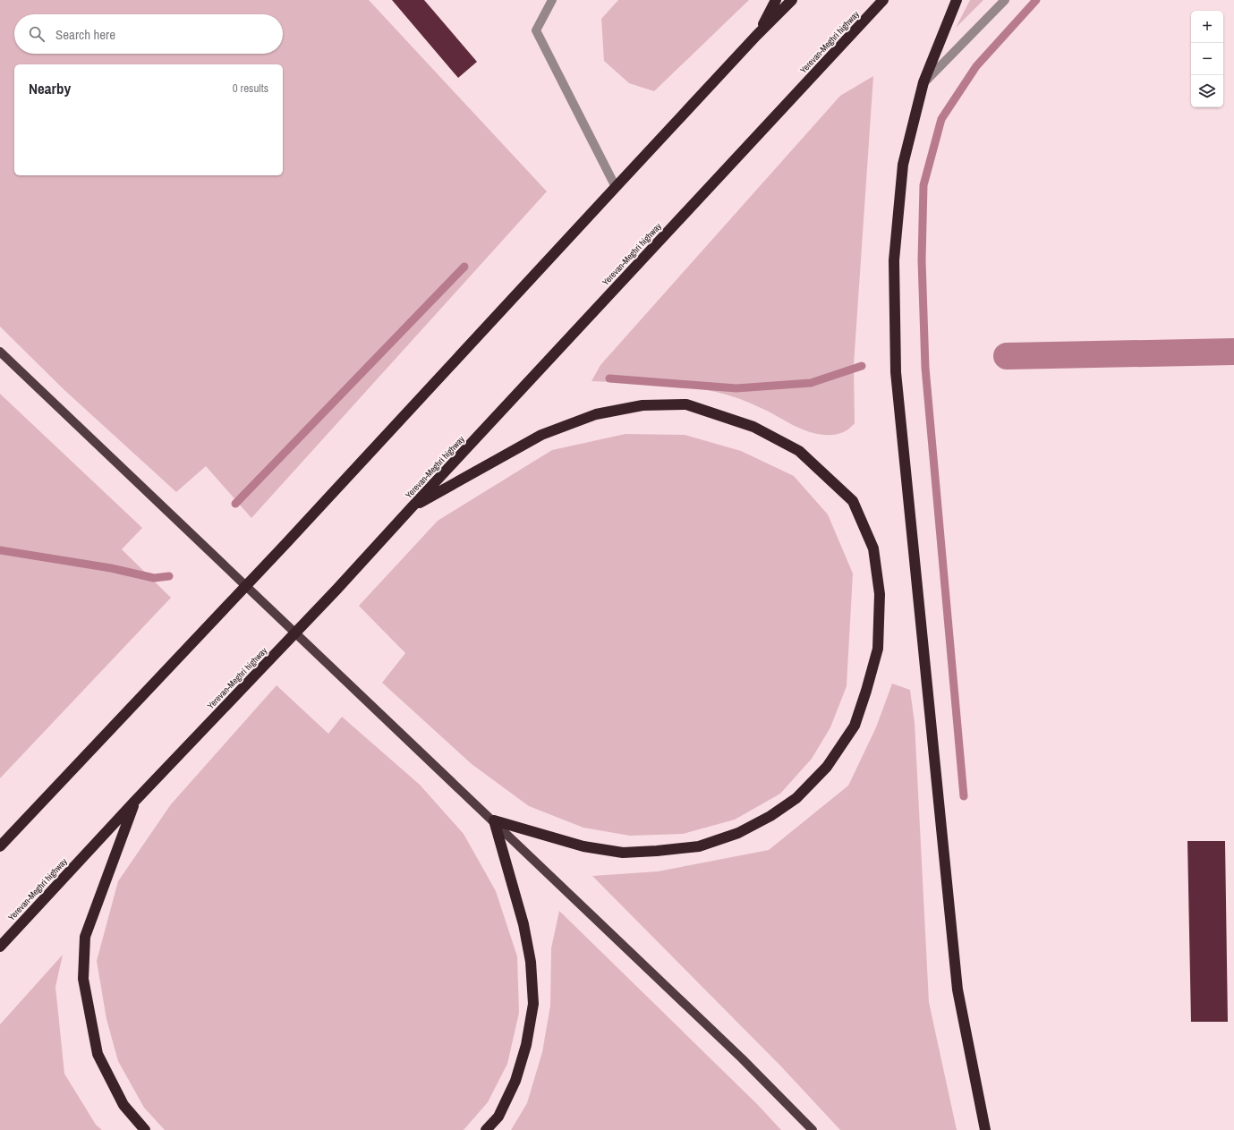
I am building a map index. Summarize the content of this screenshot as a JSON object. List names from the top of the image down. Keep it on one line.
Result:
{"streets":{"highway":["Yerevan-Meghri highway"]},"page":{"map_buttons":["+","−"],"search":"Search here","heading":["Nearby","0 results"]}}
